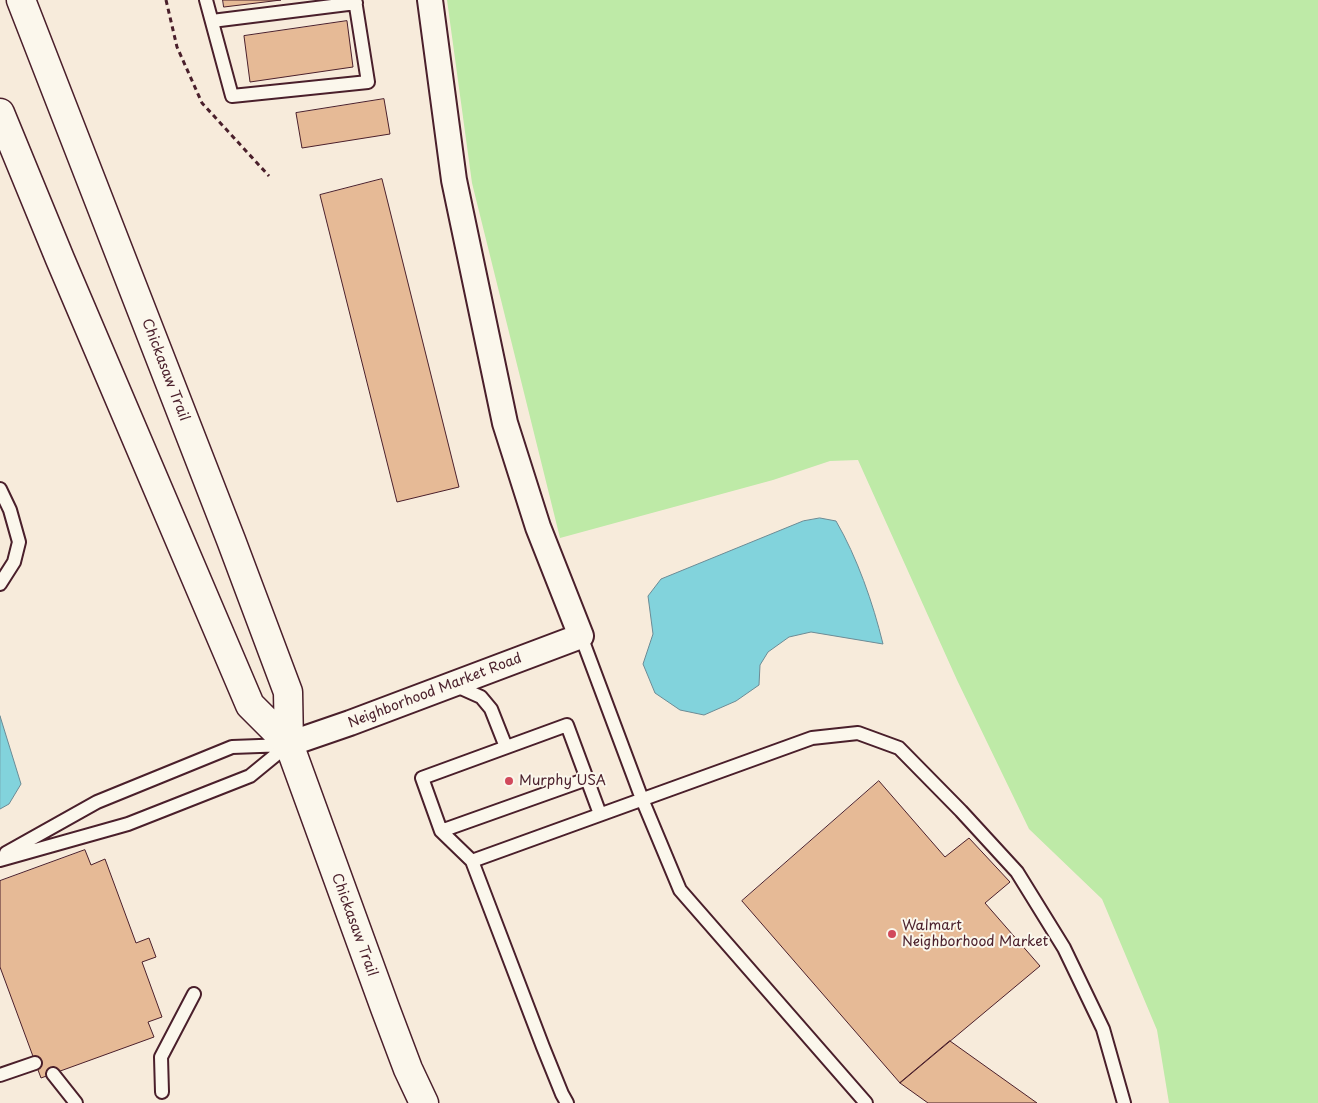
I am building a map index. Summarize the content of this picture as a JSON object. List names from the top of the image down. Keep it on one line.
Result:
{"streets":{"street":["Chickasaw Trail","Neighborhood Market Road"]},"crossings":[["Chickasaw Trail","Neighborhood Market Road"]],"places":["Murphy USA","Walmart Neighborhood Market"]}
